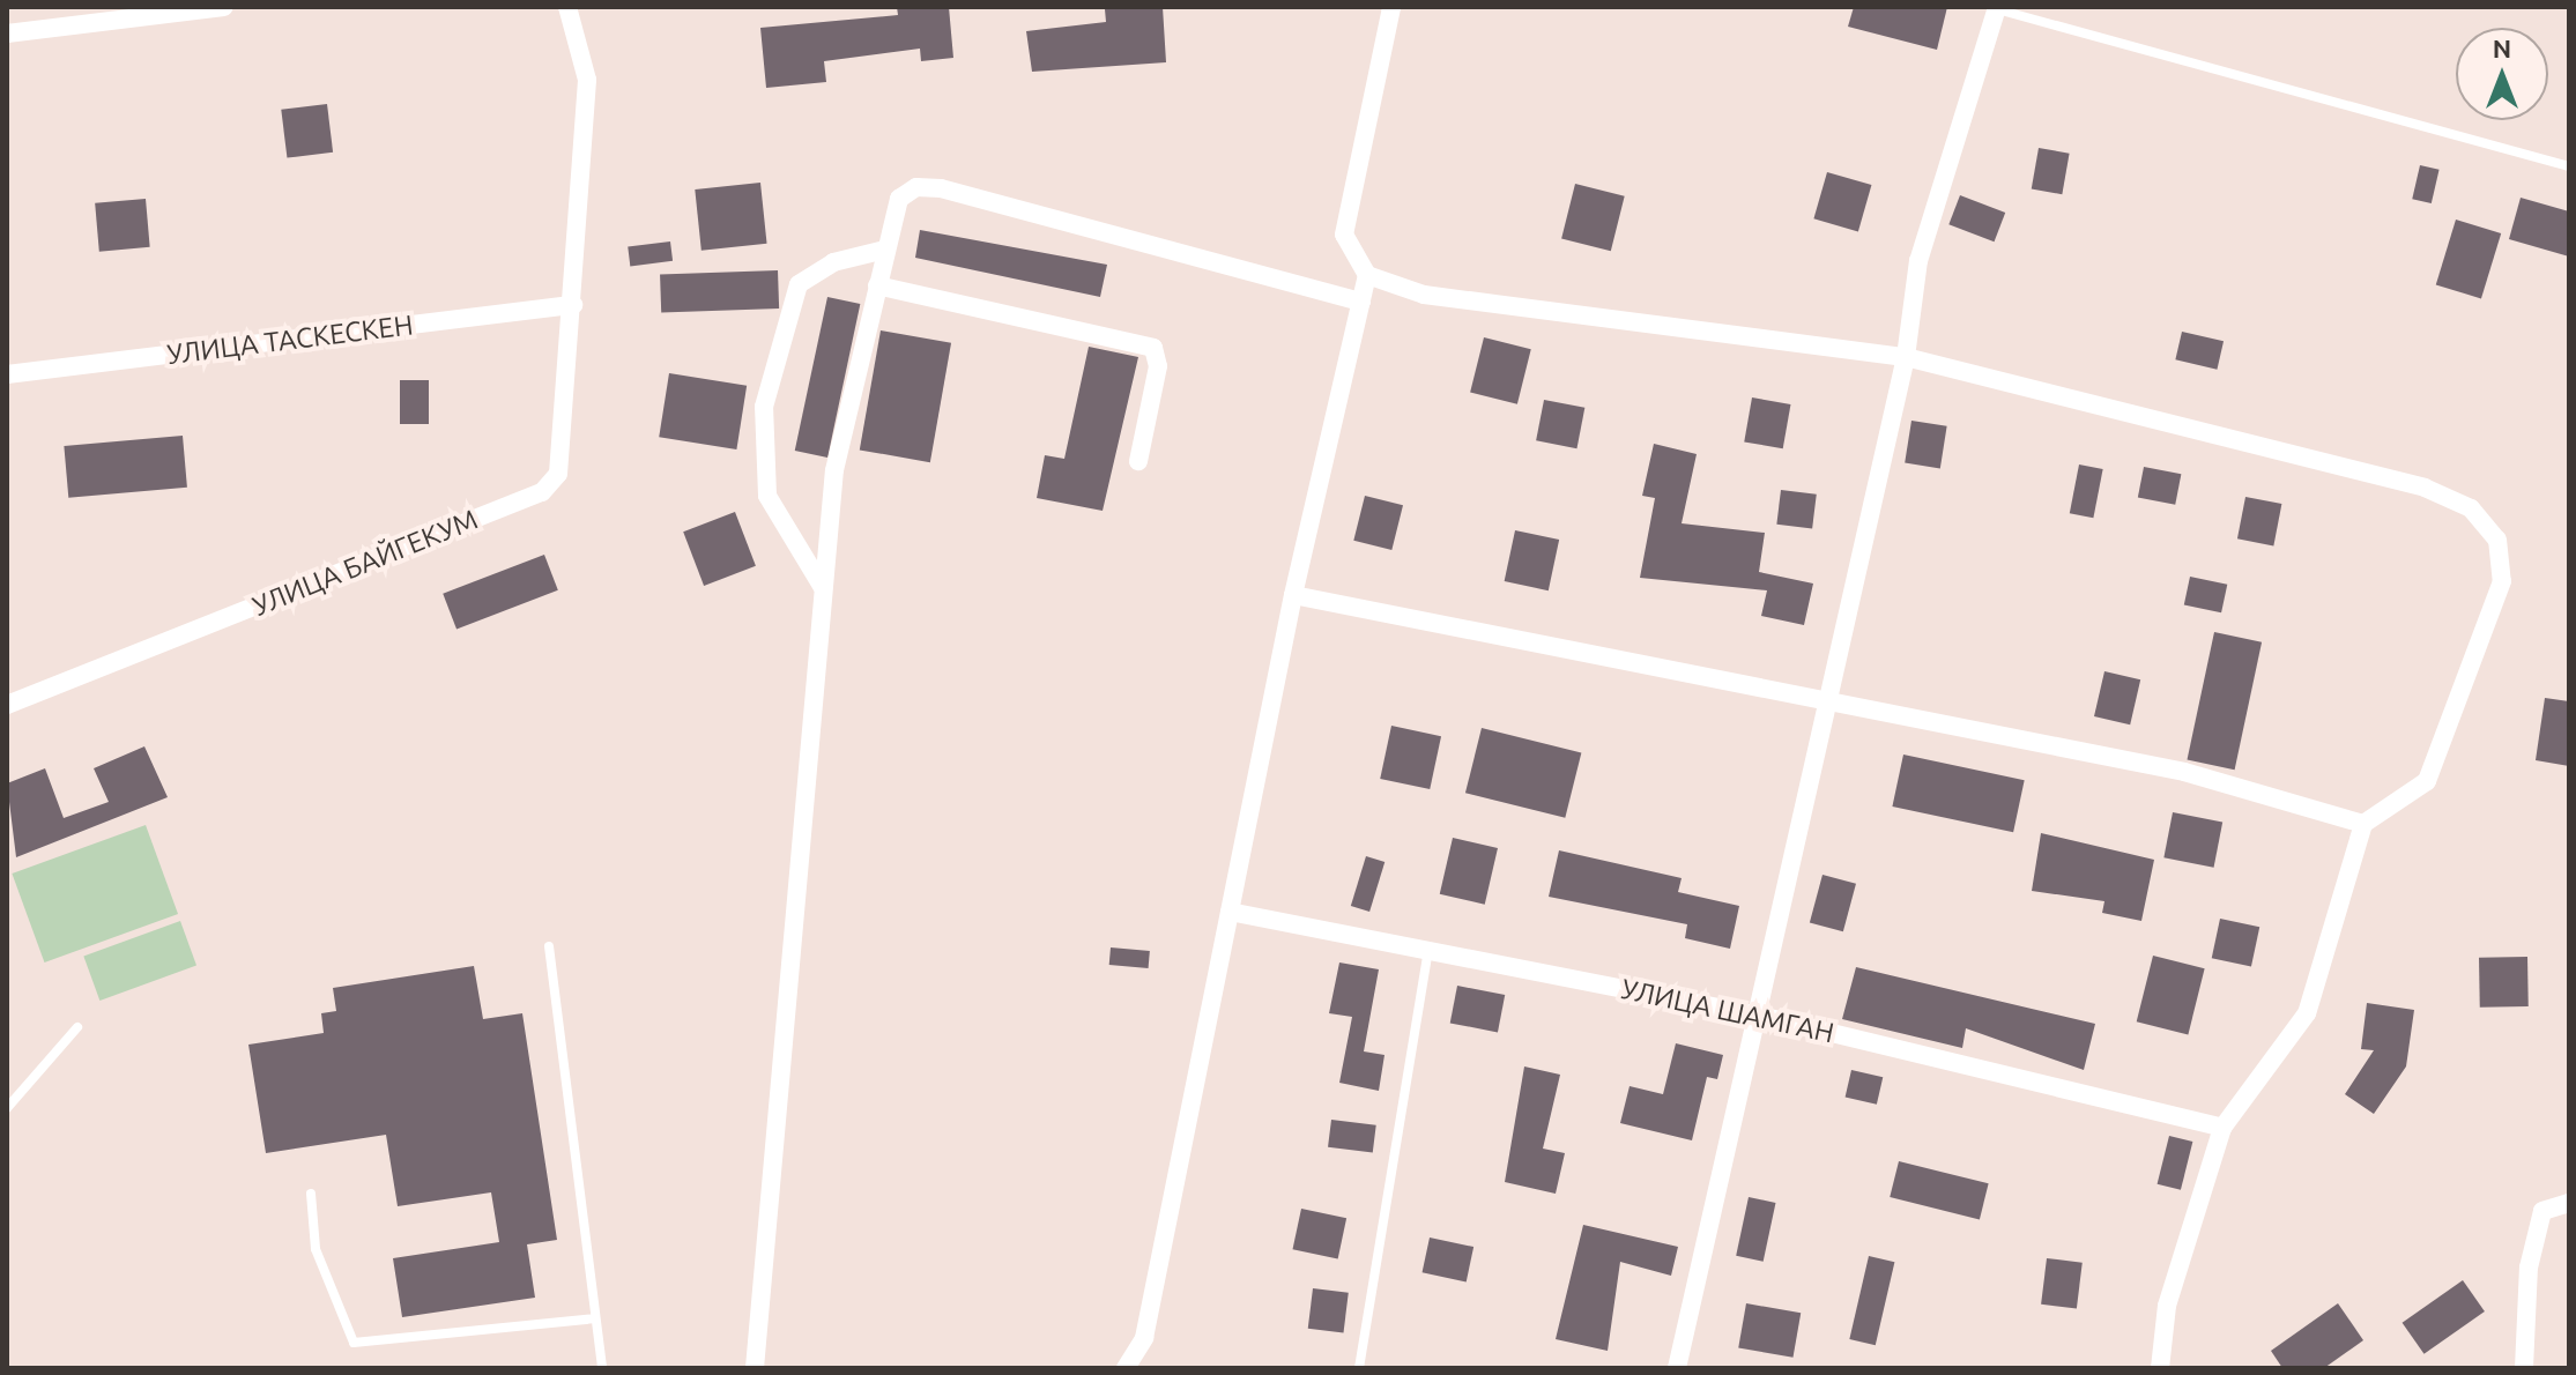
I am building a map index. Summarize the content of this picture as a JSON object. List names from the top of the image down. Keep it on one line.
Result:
{"streets":{"street":["УЛИЦА ТАСКЕСКЕН","УЛИЦА БАЙГЕКУМ","УЛИЦА ШАМГАН"]},"crossings":[["УЛИЦА ТАСКЕСКЕН","УЛИЦА БАЙГЕКУМ"]],"north":"top"}
